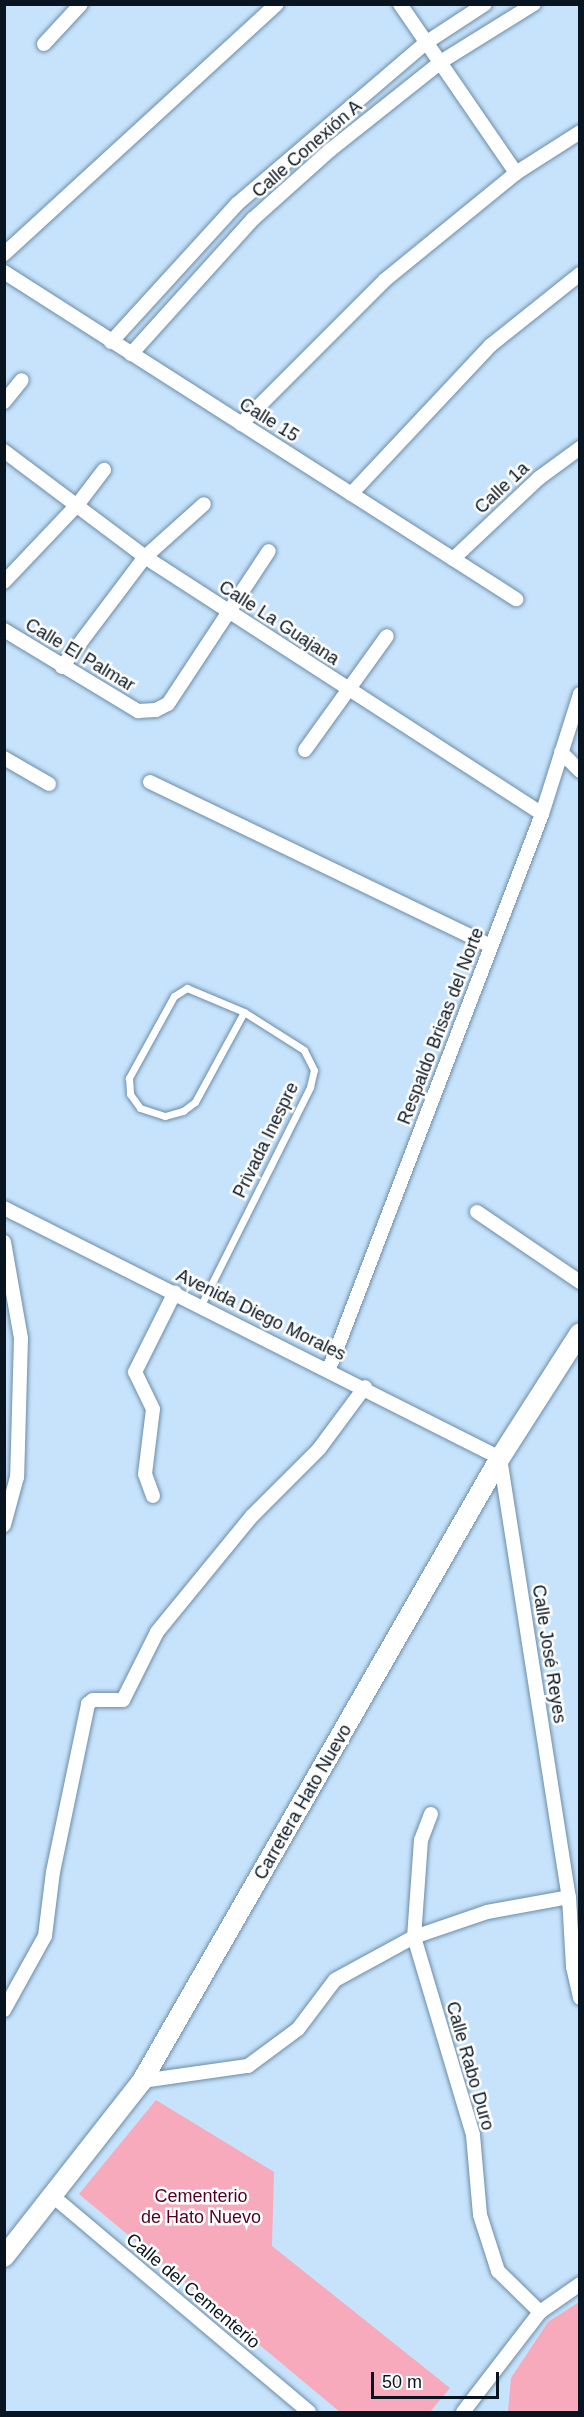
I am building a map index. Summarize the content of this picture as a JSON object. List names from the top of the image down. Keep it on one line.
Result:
{"streets":{"main road":["Carretera Hato Nuevo"],"street":["Calle Conexión A","Calle 15","Calle 1a","Calle La Guajana","Calle El Palmar","Respaldo Brisas del Norte","Avenida Diego Morales","Calle José Reyes","Calle Rabo Duro","Calle del Cementerio"],"lane":["Privada Inespre"]},"crossings":[["Calle Conexión A","Calle 15"],["Calle 15","Calle 1a"],["Calle La Guajana","Calle El Palmar"],["Calle La Guajana","Respaldo Brisas del Norte"],["Respaldo Brisas del Norte","Avenida Diego Morales"],["Privada Inespre","Avenida Diego Morales"],["Avenida Diego Morales","Calle José Reyes"],["Avenida Diego Morales","Carretera Hato Nuevo"],["Calle José Reyes","Carretera Hato Nuevo"],["Carretera Hato Nuevo","Calle del Cementerio"]],"parks":["Cementerio de Hato Nuevo"],"scale_bar":"50 m"}
